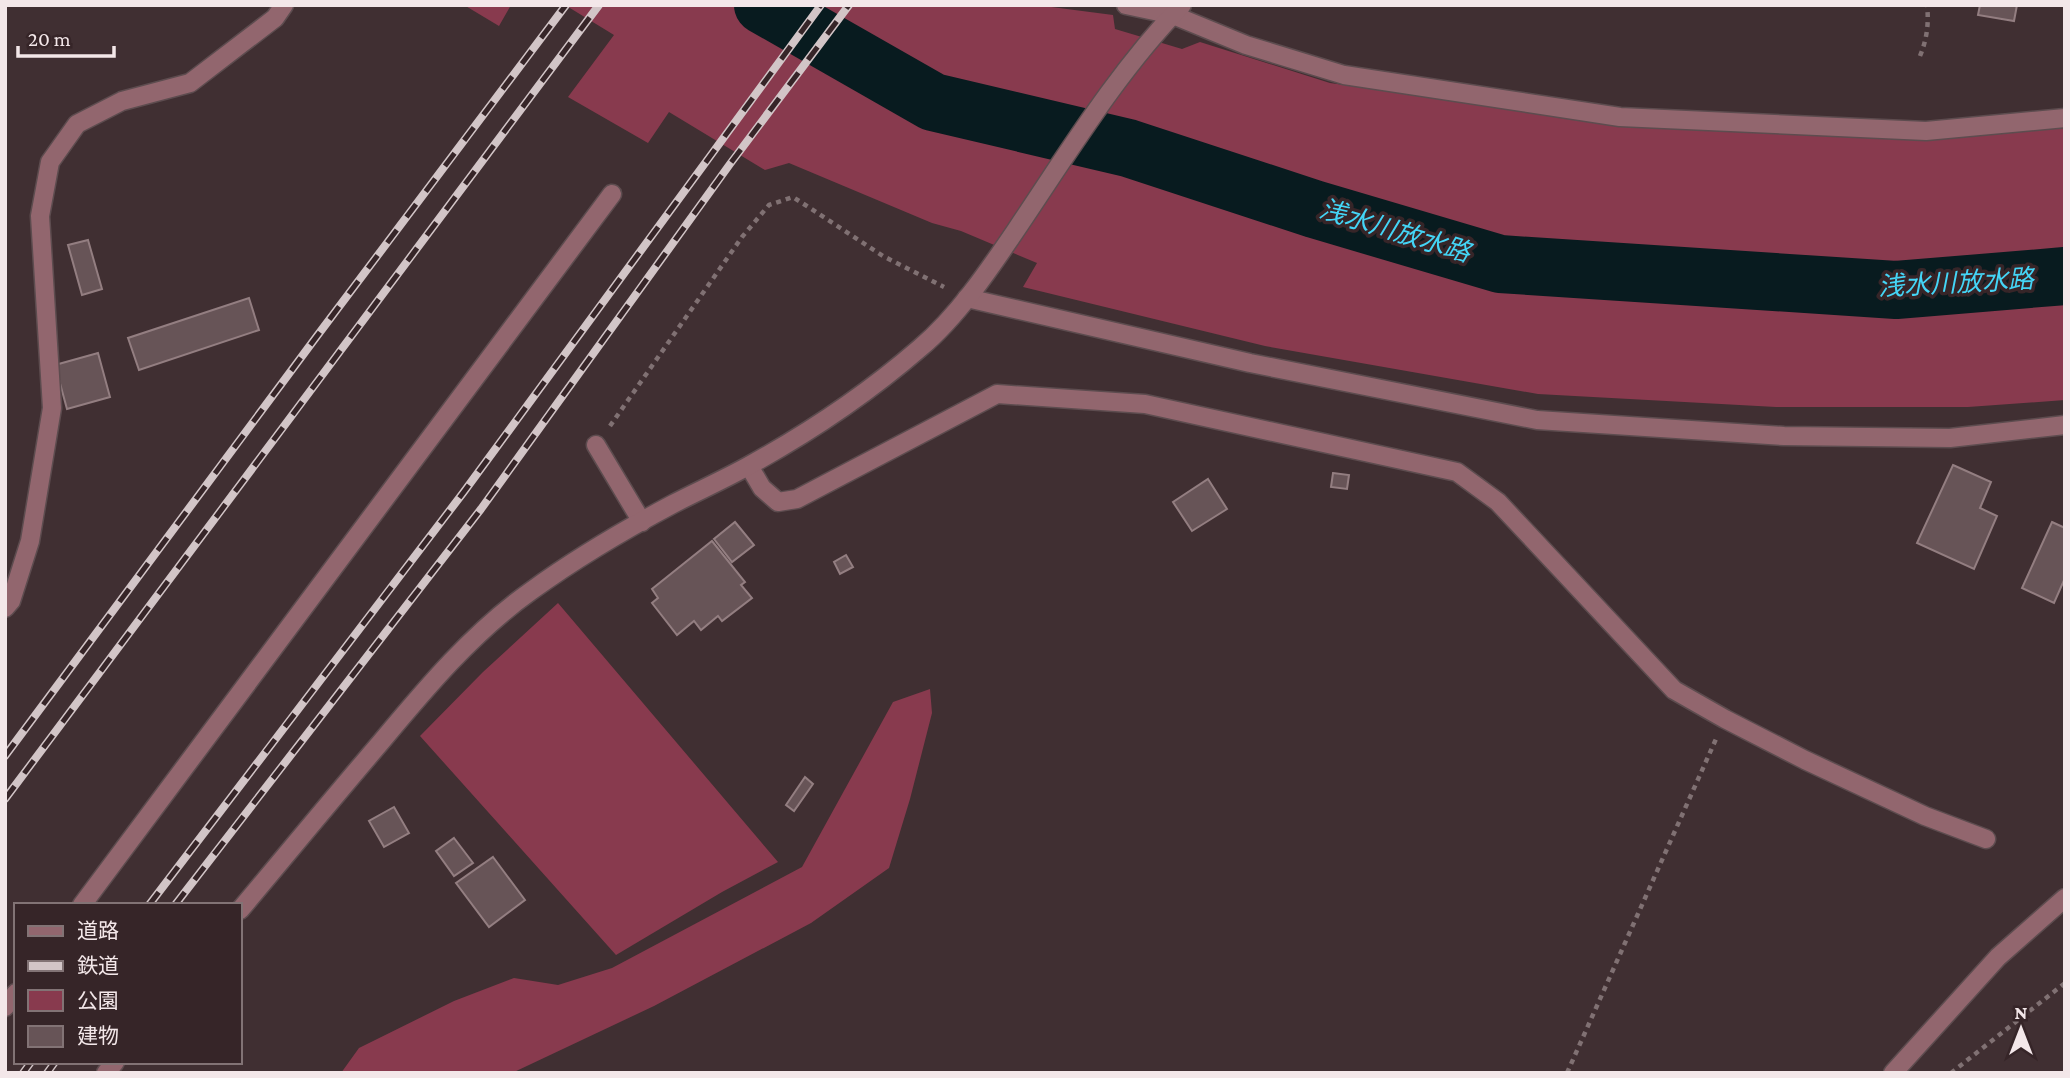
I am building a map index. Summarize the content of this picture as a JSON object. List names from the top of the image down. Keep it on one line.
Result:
{"water":["浅水川放水路"],"legend":["道路","鉄道","公園","建物"],"scale_bar":"20 m","north":"top"}
